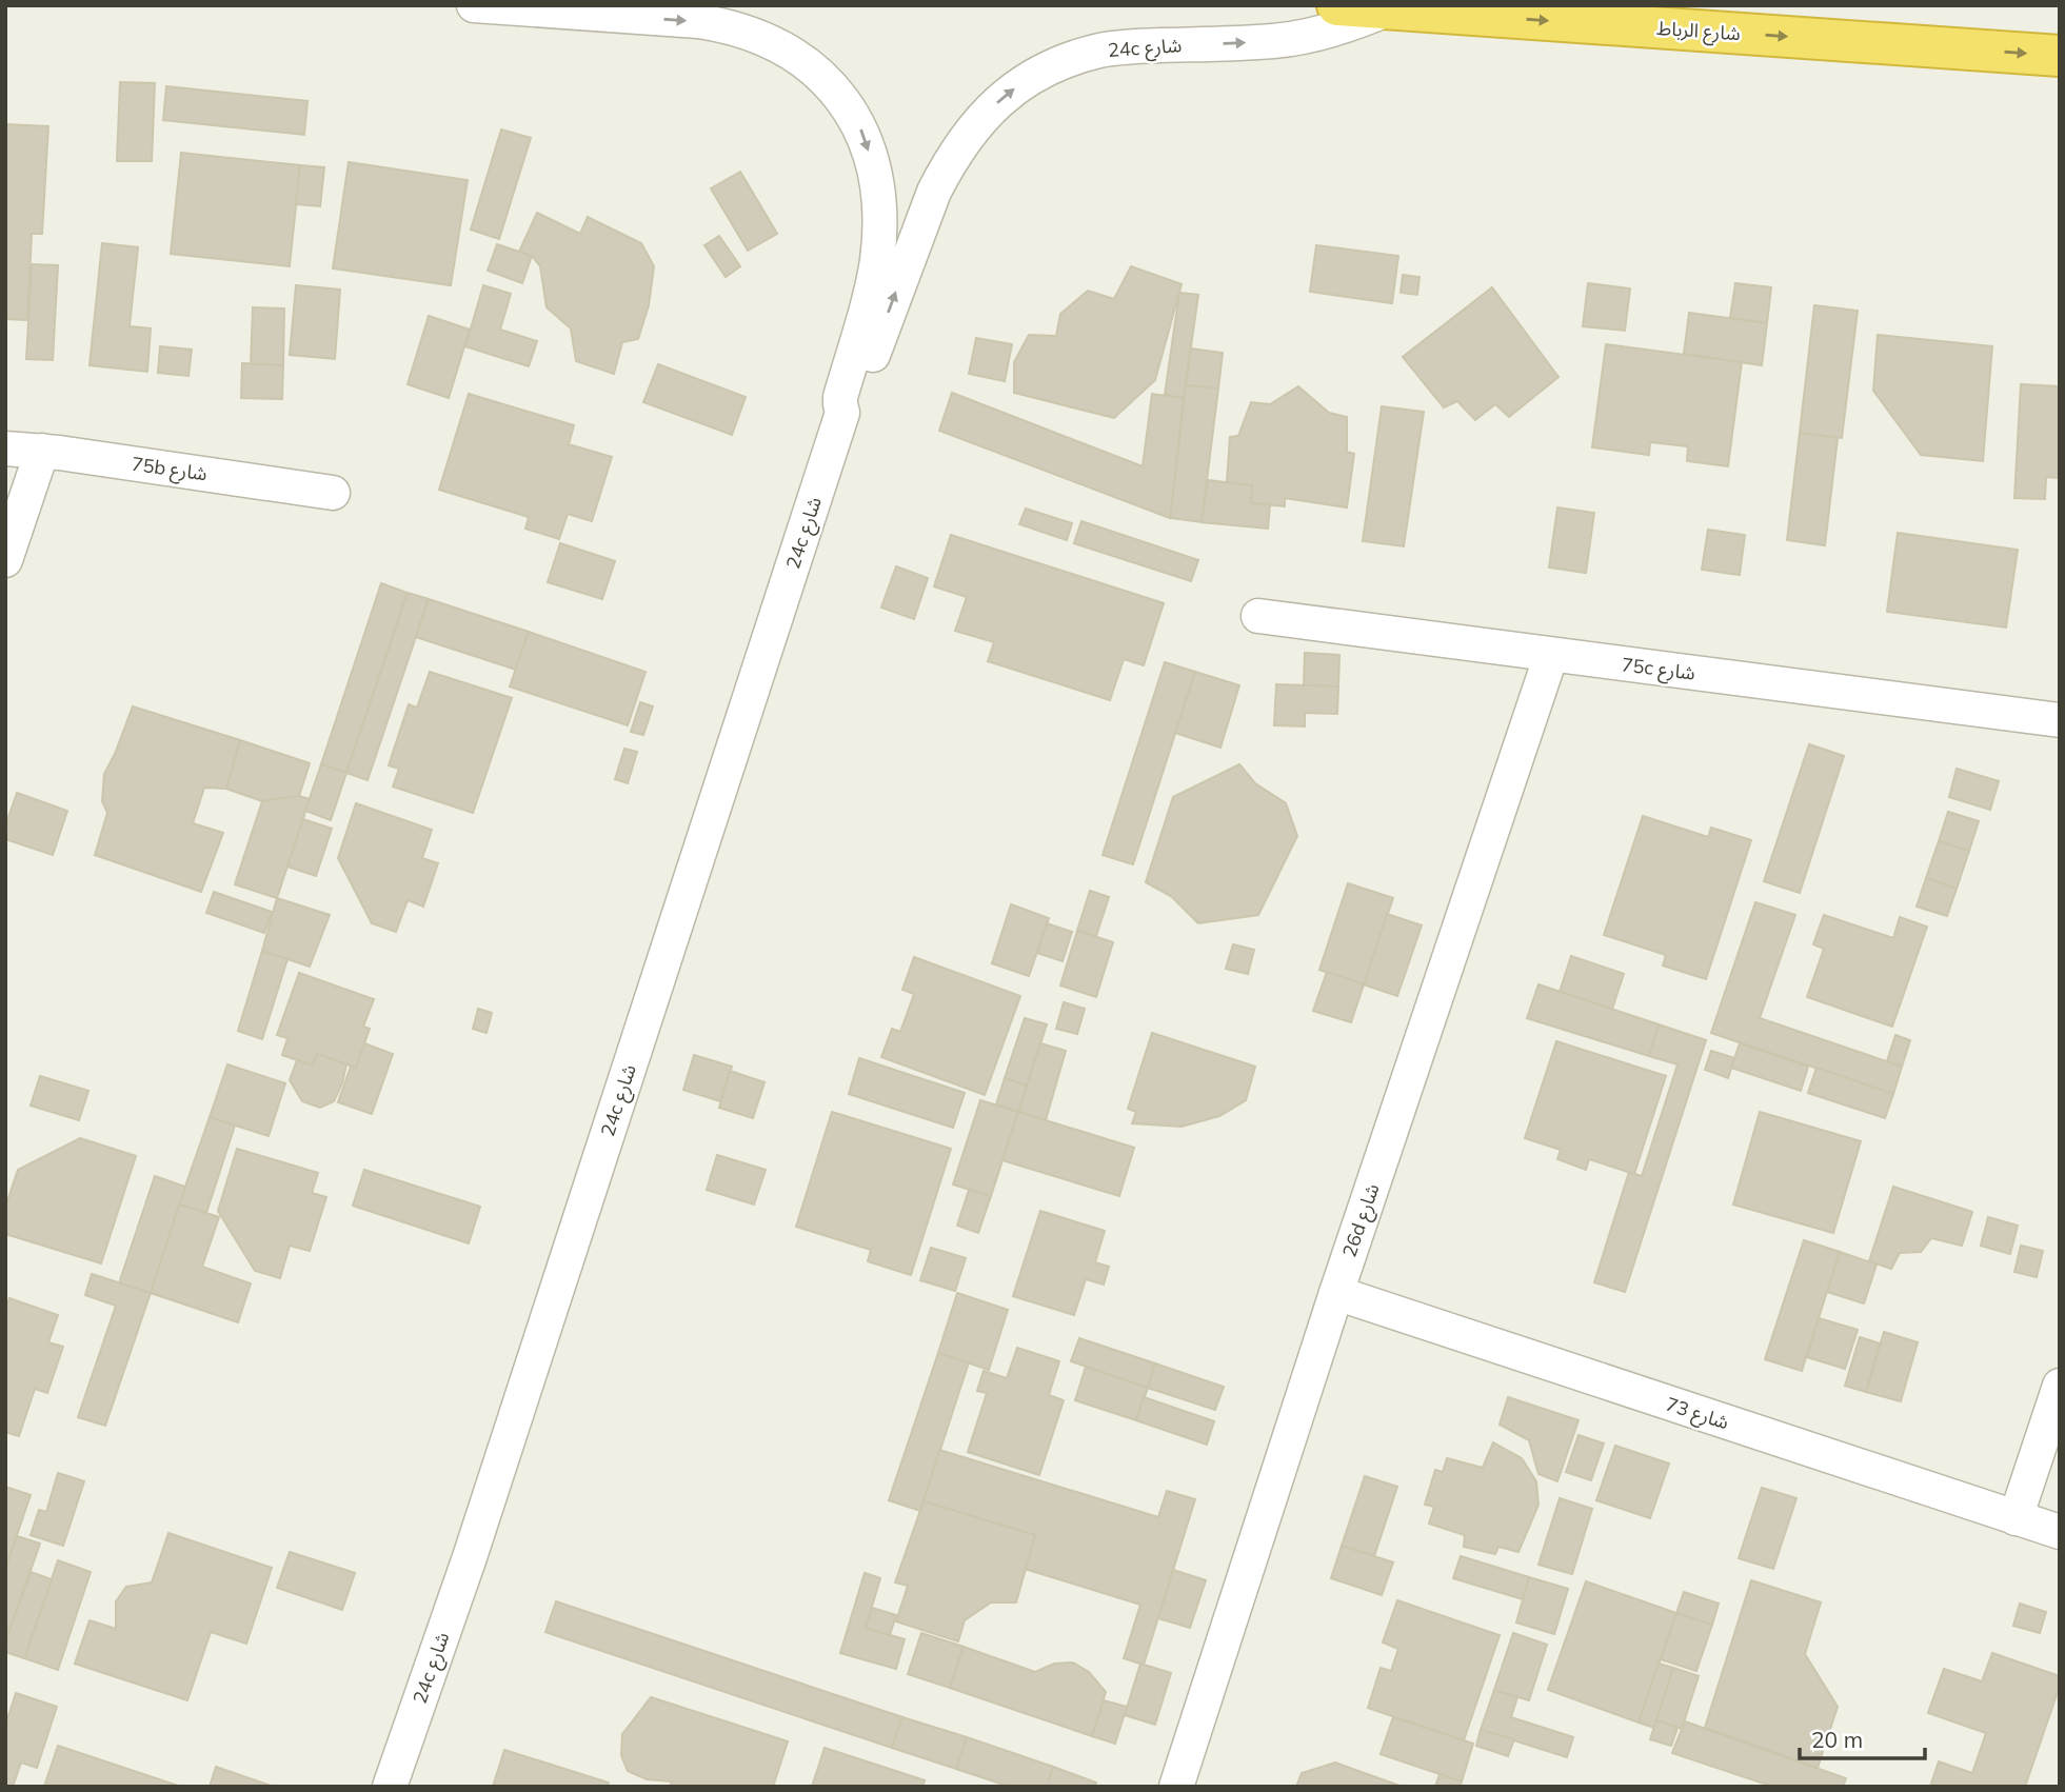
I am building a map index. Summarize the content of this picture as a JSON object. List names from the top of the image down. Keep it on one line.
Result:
{"streets":{"highway":["شارع الرباط"],"street":["24c شارع","75b شارع","75c شارع","26d شارع","شارع 73"]},"crossings":[["شارع الرباط","24c شارع"],["75c شارع","26d شارع"],["26d شارع","شارع 73"]],"one_way":["شارع الرباط"],"scale_bar":"20 m"}
